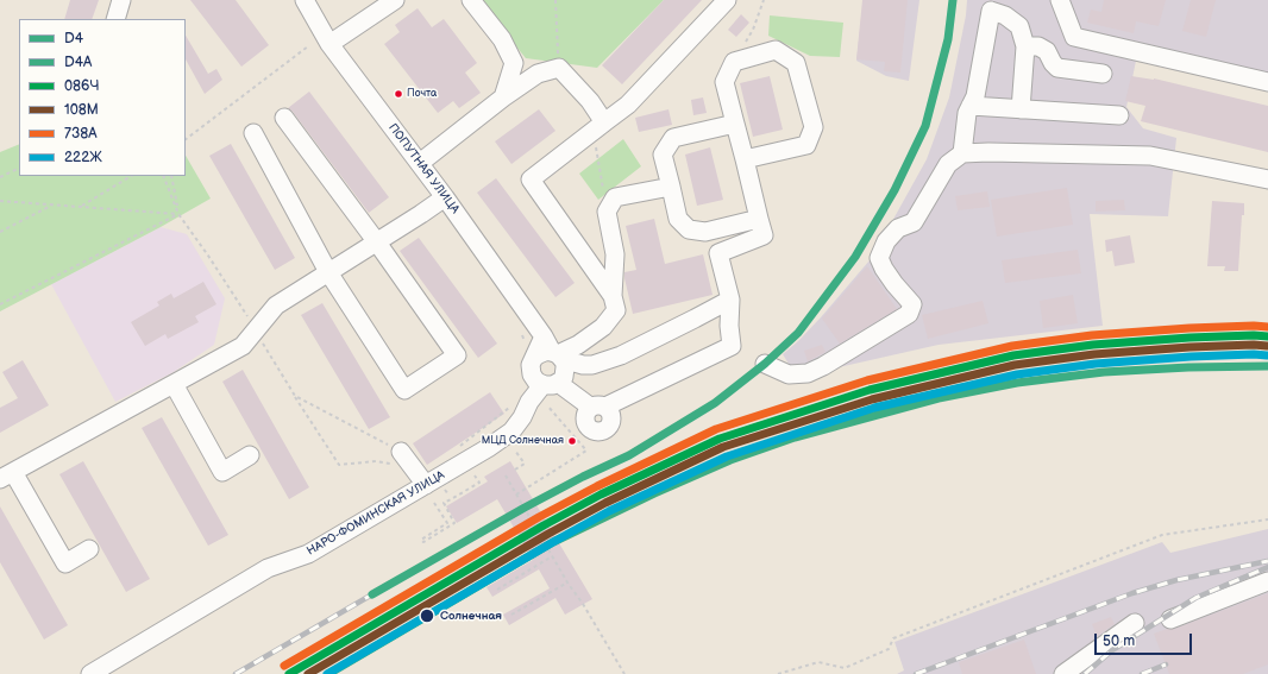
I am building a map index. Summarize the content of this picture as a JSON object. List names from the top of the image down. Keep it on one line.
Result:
{"streets":{"street":["ПОПУТНАЯ УЛИЦА","НАРО-ФОМИНСКАЯ УЛИЦА"]},"crossings":[["ПОПУТНАЯ УЛИЦА","НАРО-ФОМИНСКАЯ УЛИЦА"]],"places":["Почта","МЦД Солнечная","Солнечная"],"lines":["transit line D4А","transit line 738А","transit line 086Ч","transit line 108М","transit line 222Ж","transit line D4"],"legend":["D4","D4А","086Ч","108М","738А","222Ж"],"scale_bar":"50 m"}
